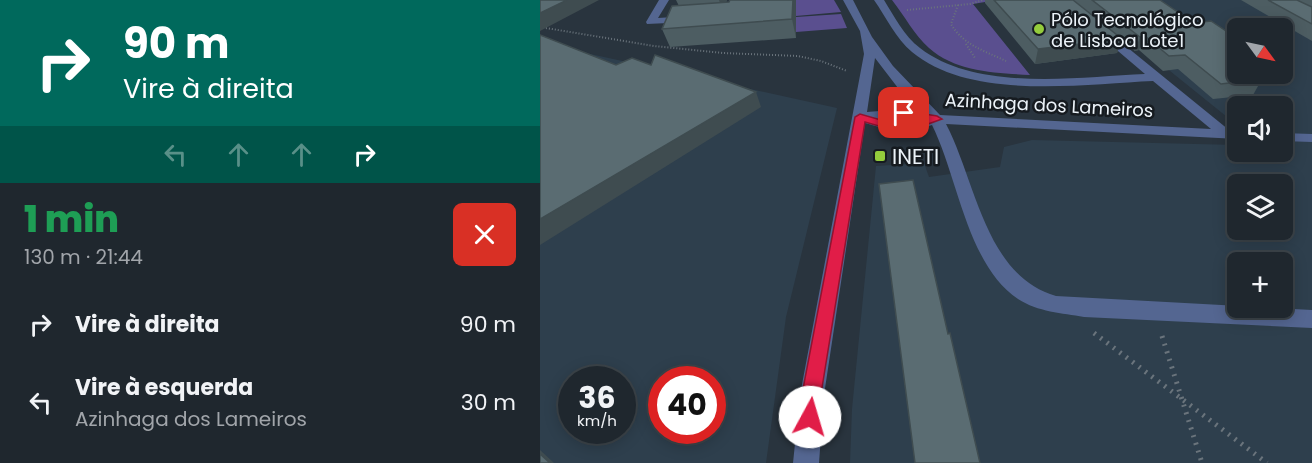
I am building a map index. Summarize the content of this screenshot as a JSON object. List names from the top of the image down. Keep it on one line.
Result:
{"streets":{"street":["Azinhaga dos Lameiros"]},"places":{"other":["Pólo Tecnológico de Lisboa Lote1"],"transit":["INETI"]},"north":"bottom right","page":{"turn":["90 m","Vire à direita"],"map_buttons":"+","heading":["1 min","130 m · 21:44"],"list":[{"name":"Vire à direita","value":"90 m"},{"name":"Vire à esquerda","note":"Azinhaga dos Lameiros","value":"30 m"}],"speed":"36 km/h","limit":"40"}}
